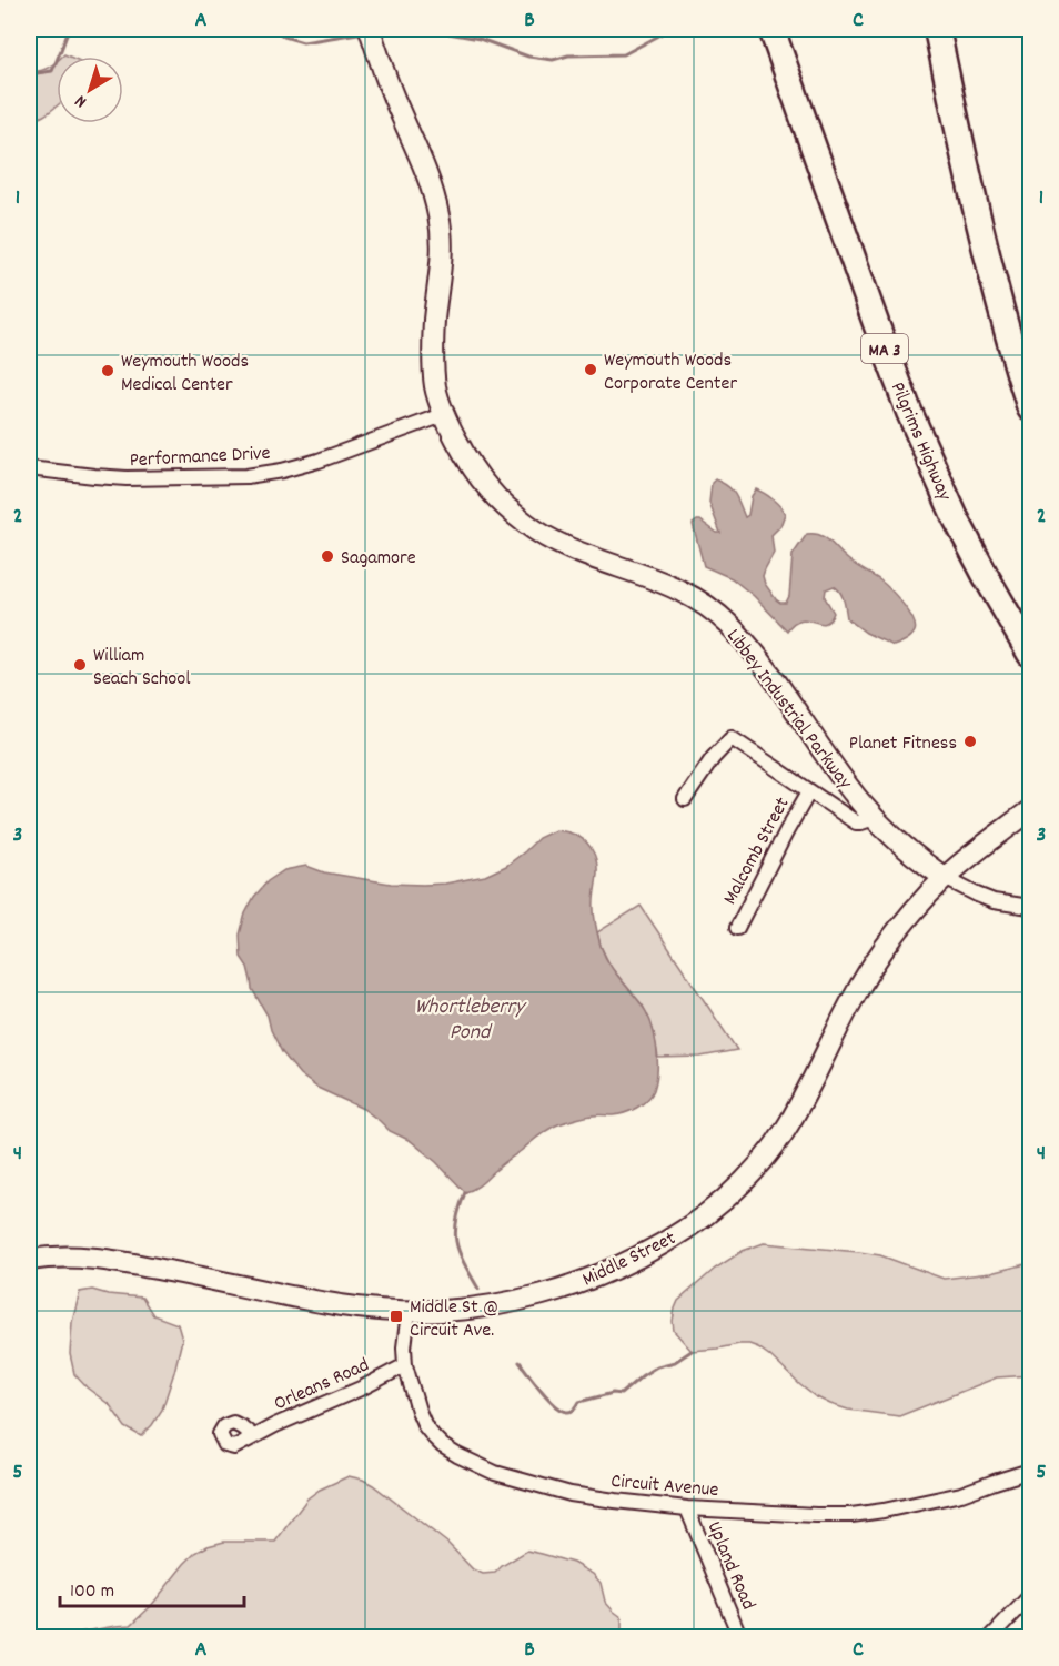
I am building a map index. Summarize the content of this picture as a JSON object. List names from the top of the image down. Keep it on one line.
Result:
{"streets":{"highway":["MA 3","Pilgrims Highway"],"main road":["Libbey Industrial Parkway","Middle Street"],"street":["Performance Drive","Malcomb Street","Orleans Road","Circuit Avenue","Upland Road"]},"crossings":[["Performance Drive","Libbey Industrial Parkway"],["Libbey Industrial Parkway","Middle Street"],["Middle Street","Circuit Avenue"],["Orleans Road","Circuit Avenue"],["Circuit Avenue","Upland Road"]],"water":["Whortleberry Pond"],"places":{"other":["Weymouth Woods Corporate Center","Weymouth Woods Medical Center","Sagamore","William Seach School","Planet Fitness"],"transit":["Middle St @ Circuit Ave."]},"scale_bar":"100 m","north":"bottom left","grid":{"columns":["A","B","C"],"rows":["1","2","3","4","5"]}}
